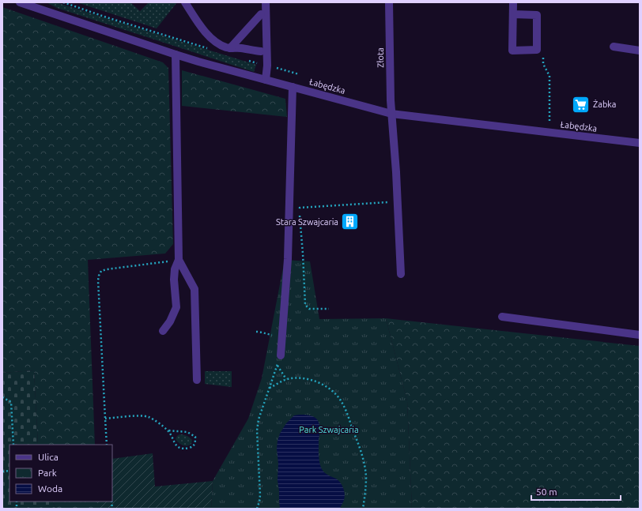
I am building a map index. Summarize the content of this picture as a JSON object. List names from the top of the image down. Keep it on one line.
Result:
{"streets":{"street":["Złota","Łabędzka"]},"crossings":[["Złota","Łabędzka"]],"parks":["Park Szwajcaria"],"places":{"supermarket":["Żabka"],"building":["Stara Szwajcaria"]},"legend":["Ulica","Park","Woda"],"scale_bar":"50 m"}
